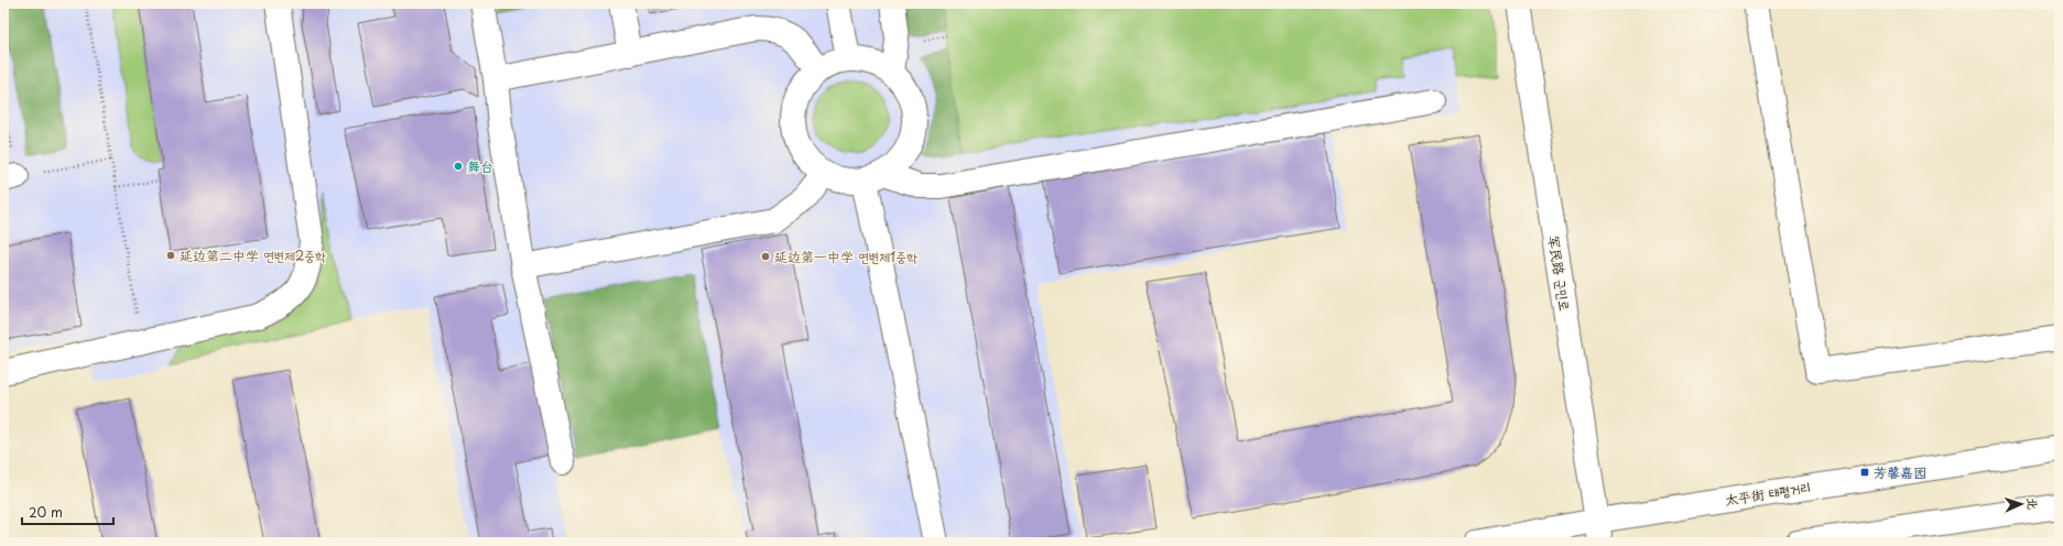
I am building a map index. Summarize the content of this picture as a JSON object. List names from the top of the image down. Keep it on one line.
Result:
{"streets":{"main road":["军民路 군민로","太平街 태평거리"]},"crossings":[["军民路 군민로","太平街 태평거리"]],"places":{"other":["舞台","延边第二中学 연변제2중학","延边第一中学 연변제1중학"],"transit":["芳馨嘉园"]},"scale_bar":"20 m","north":"right"}
